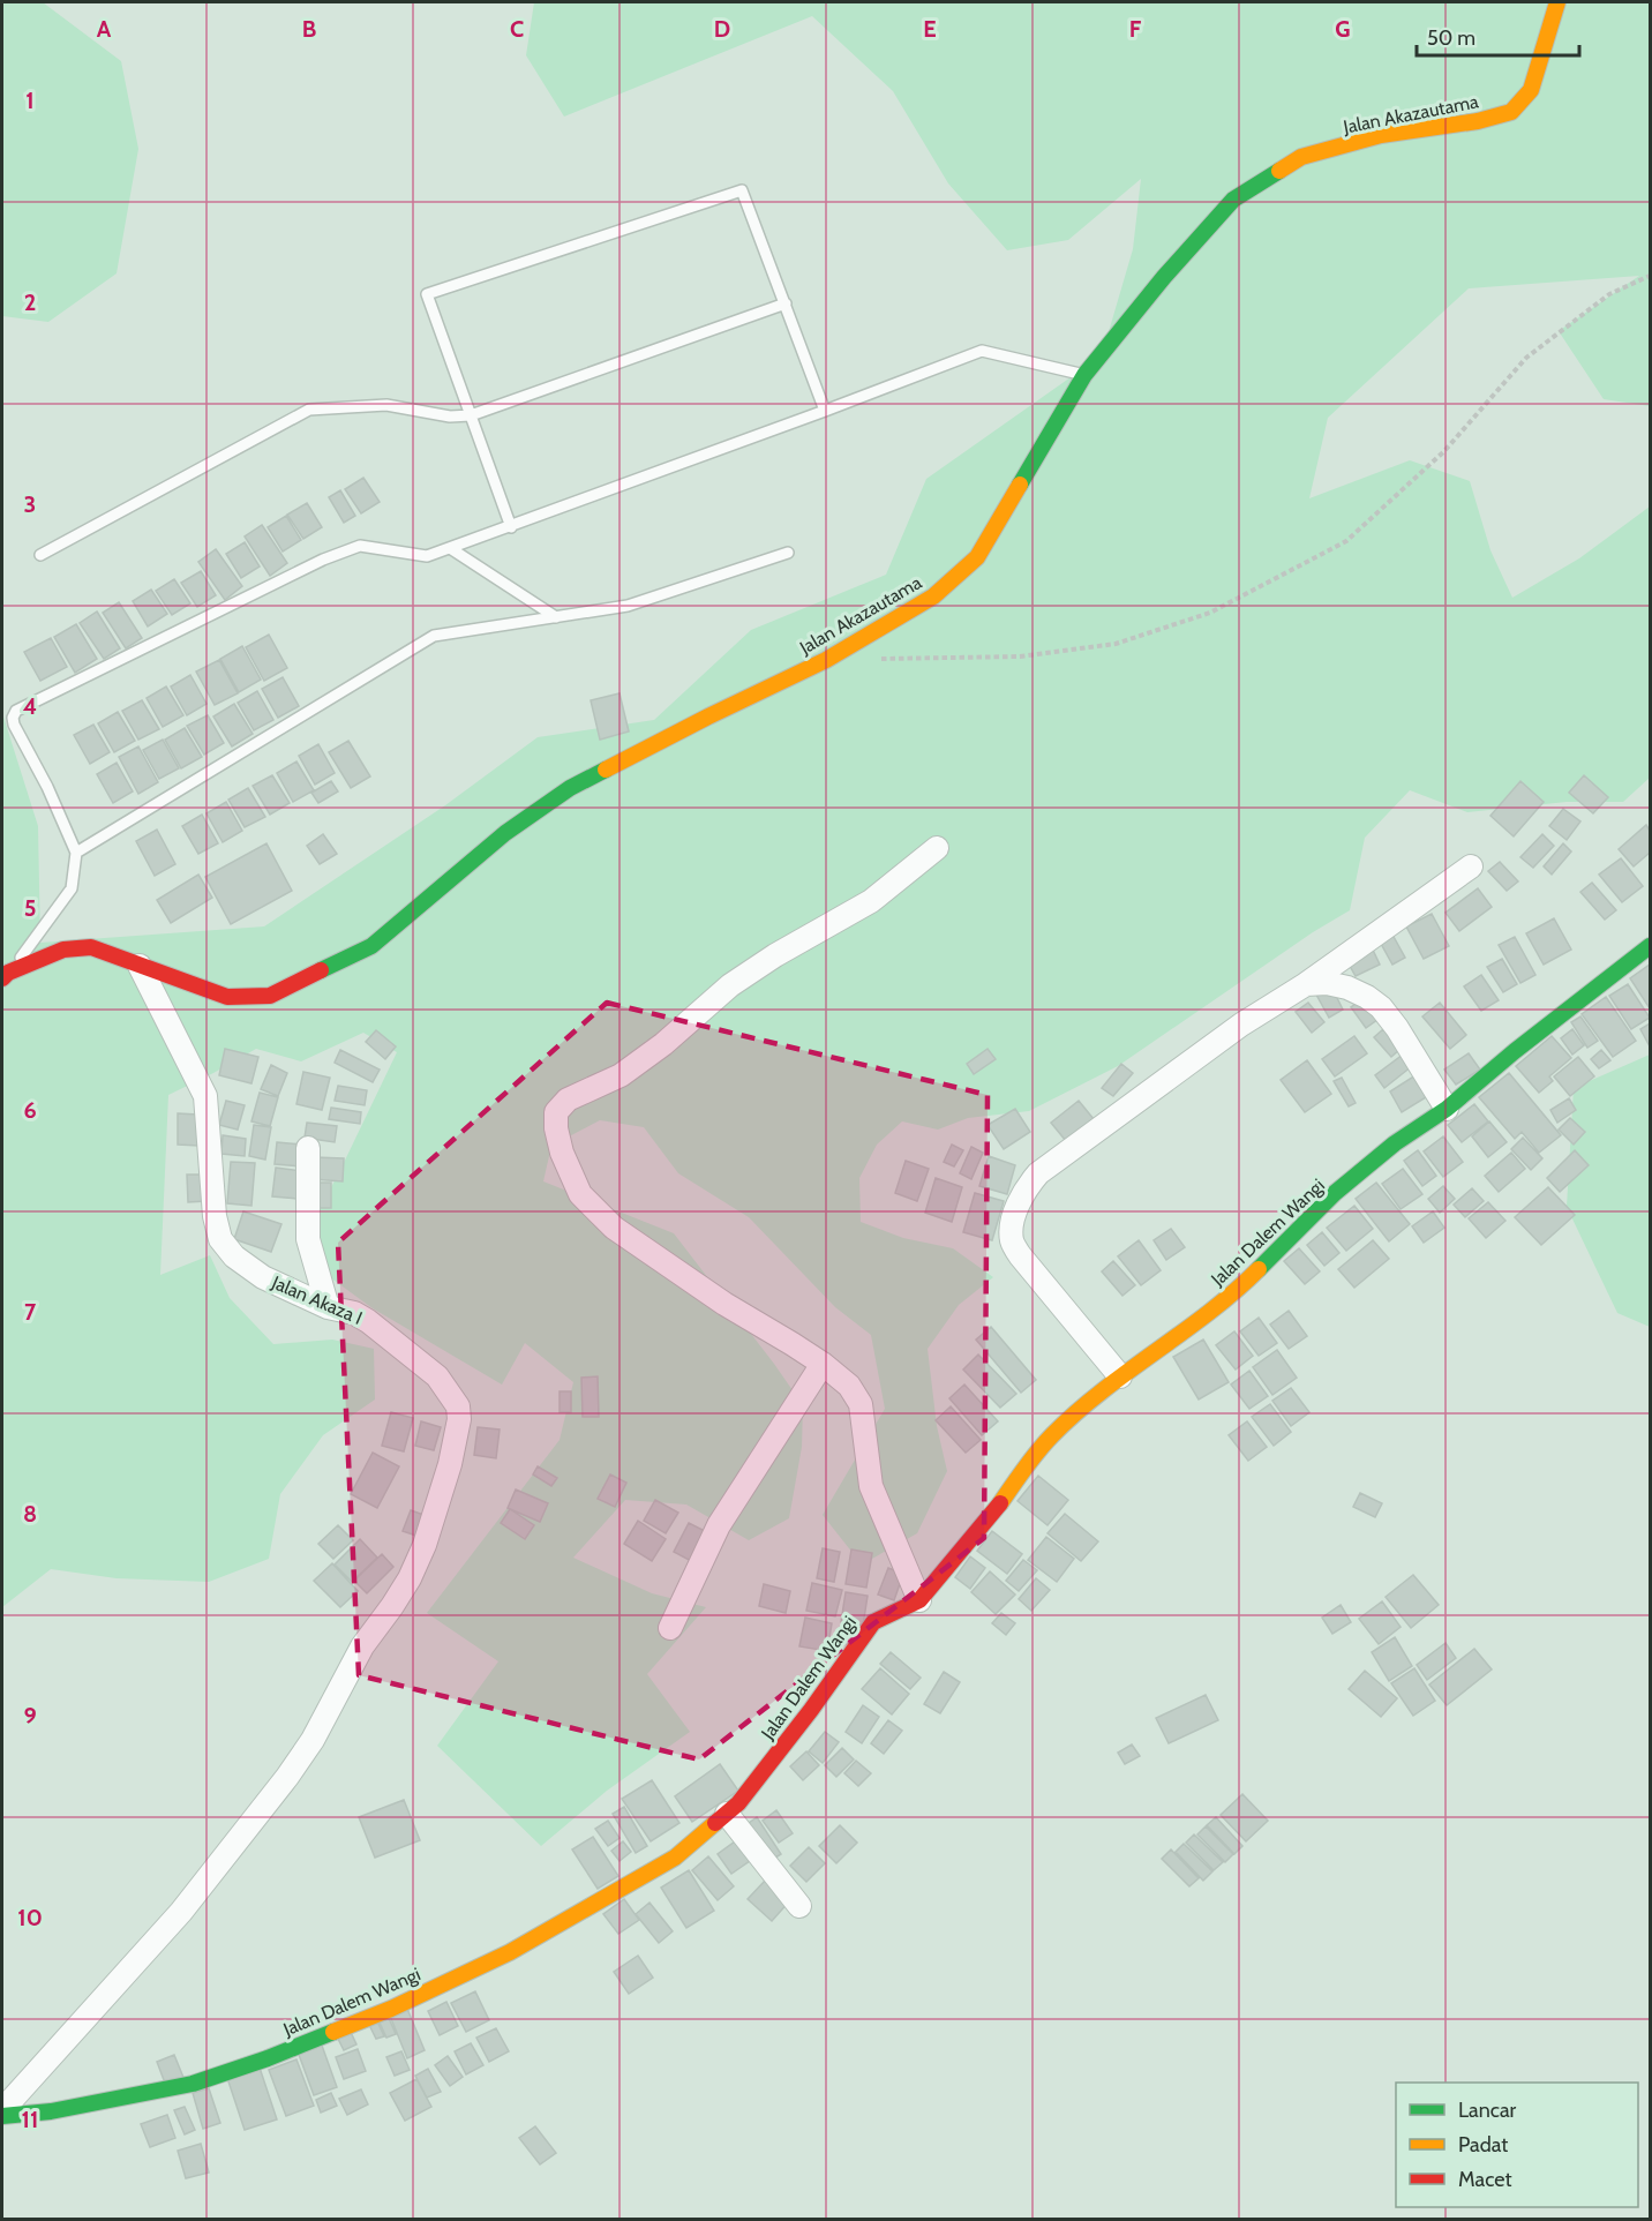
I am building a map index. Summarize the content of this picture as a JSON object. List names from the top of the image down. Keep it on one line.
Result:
{"streets":{"street":["Jalan Akazautama","Jalan Dalem Wangi","Jalan Akaza I"]},"crossings":[["Jalan Akazautama","Jalan Akaza I"]],"legend":["Lancar","Padat","Macet"],"scale_bar":"50 m","grid":{"columns":["A","B","C","D","E","F","G"],"rows":["1","2","3","4","5","6","7","8","9","10","11"]}}
